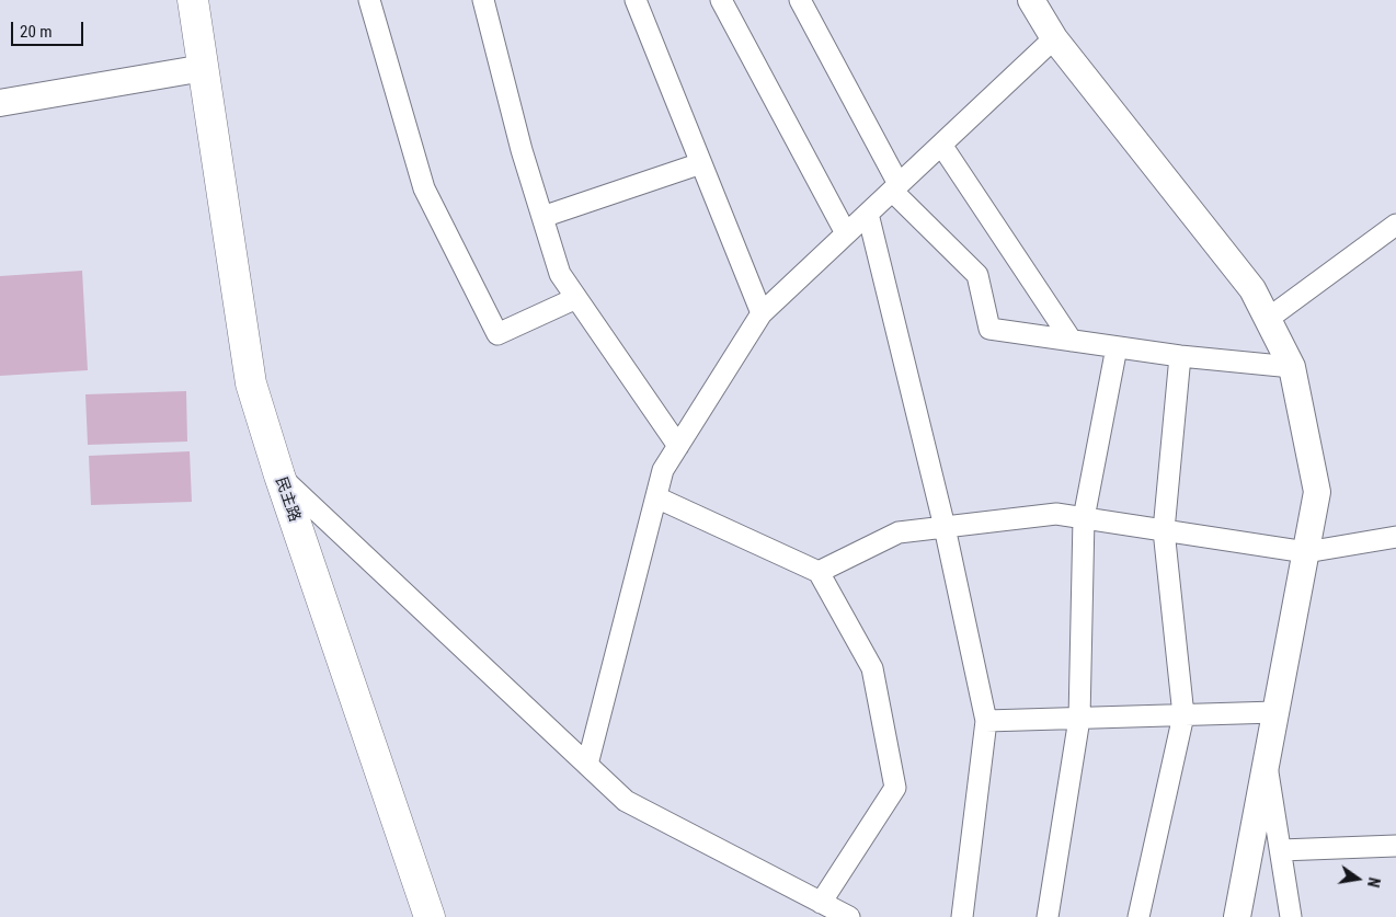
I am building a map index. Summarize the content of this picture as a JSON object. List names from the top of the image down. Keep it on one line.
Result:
{"streets":{"highway":["民主路"]},"scale_bar":"20 m","north":"right"}
